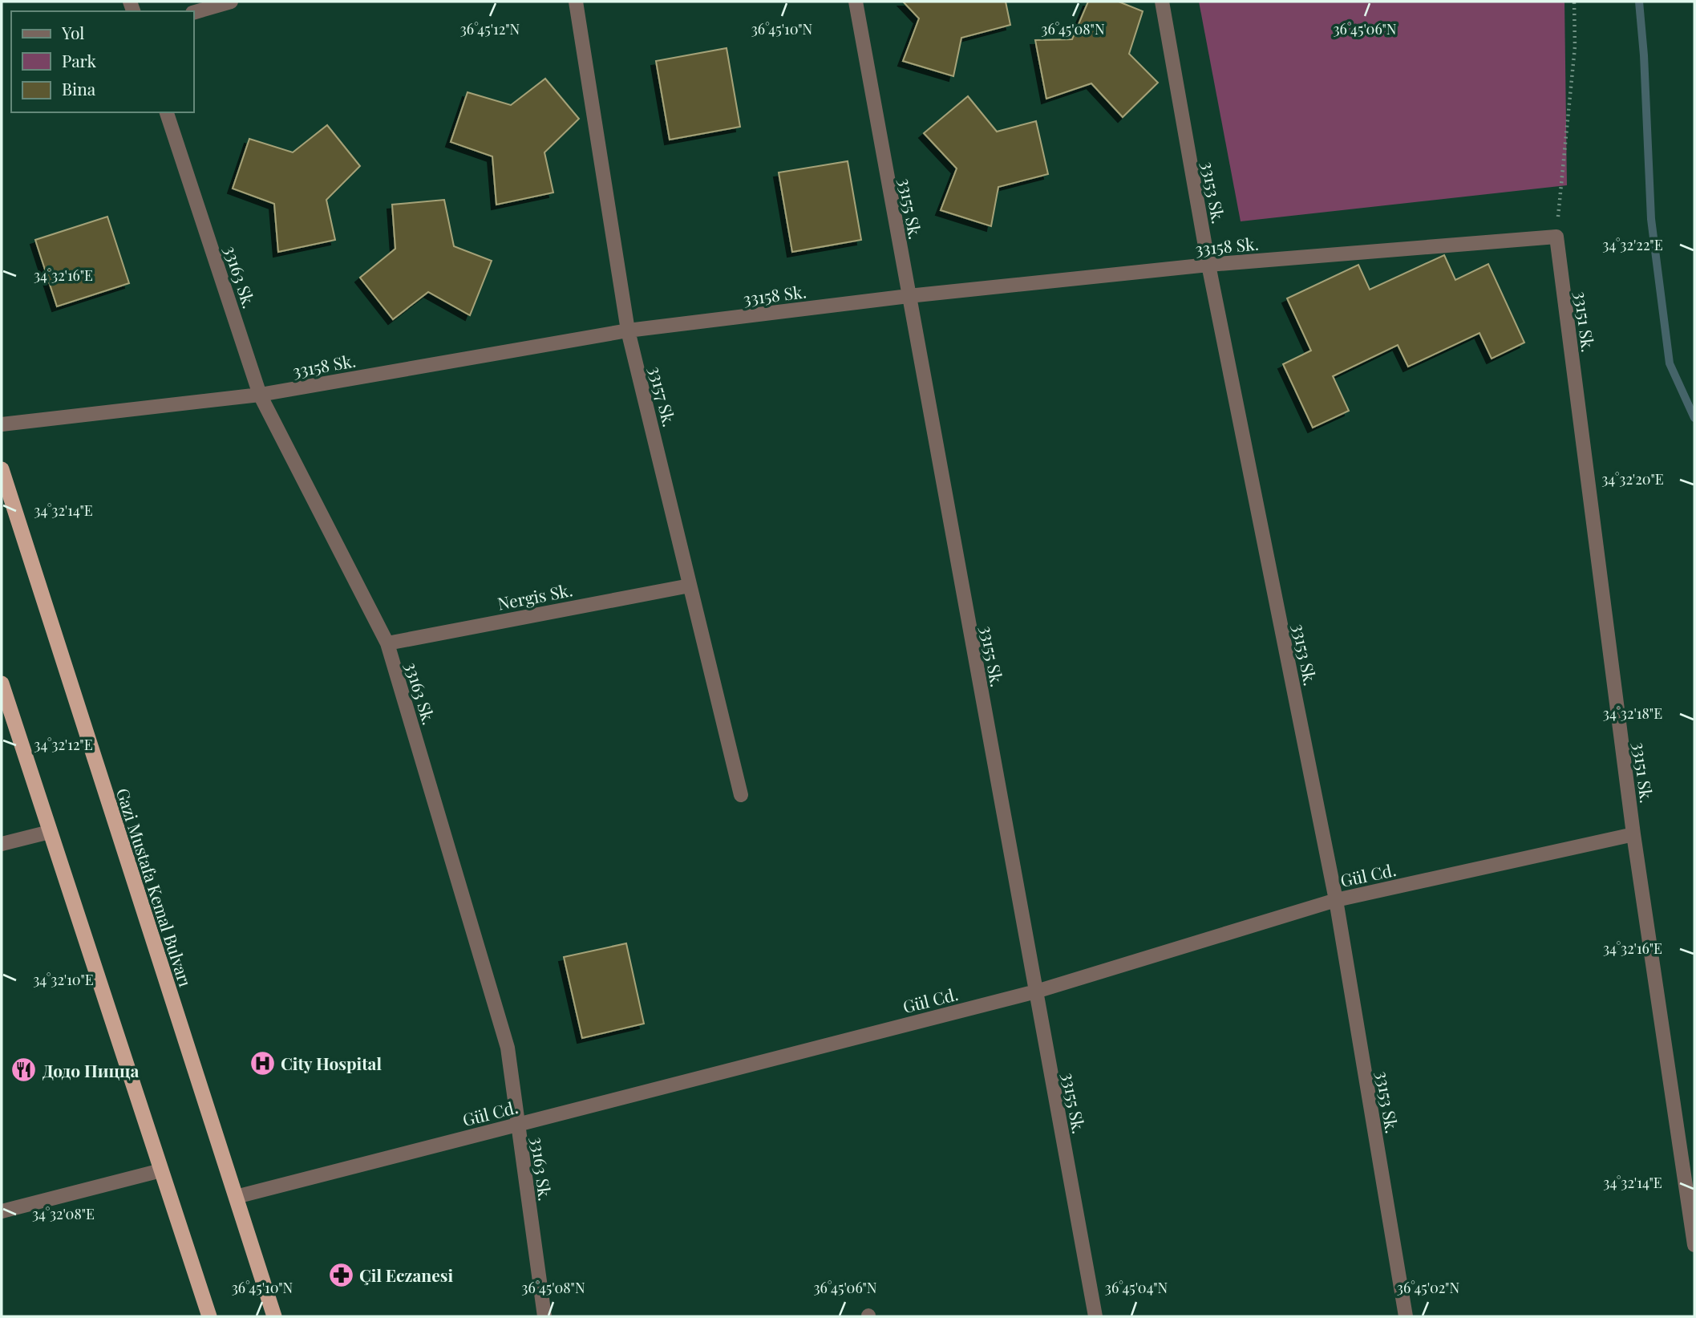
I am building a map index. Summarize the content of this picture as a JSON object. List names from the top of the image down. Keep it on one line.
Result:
{"streets":{"highway":["Gazi Mustafa Kemal Bulvarı"],"street":["33153 Sk.","33155 Sk.","33158 Sk.","33163 Sk.","33151 Sk.","33157 Sk.","Nergis Sk.","Gül Cd."]},"crossings":[["33153 Sk.","33158 Sk."],["33153 Sk.","Gül Cd."],["33155 Sk.","33158 Sk."],["33155 Sk.","Gül Cd."],["33158 Sk.","33163 Sk."],["33158 Sk.","33151 Sk."],["33158 Sk.","33157 Sk."],["33163 Sk.","Nergis Sk."],["33163 Sk.","Gül Cd."],["33151 Sk.","Gül Cd."],["33157 Sk.","Nergis Sk."],["Gül Cd.","Gazi Mustafa Kemal Bulvarı"]],"places":{"hospital":["City Hospital"],"restaurant":["Додо Пицца"],"pharmacy":["Çil Eczanesi"]},"legend":["Yol","Park","Bina"],"coordinates":["36°45'12\"N","36°45'10\"N","36°45'08\"N","36°45'06\"N","34°32'22\"E","34°32'16\"E","34°32'20\"E","34°32'14\"E","34°32'18\"E","34°32'12\"E","34°32'10\"E","34°32'08\"E","36°45'04\"N","36°45'02\"N"]}
